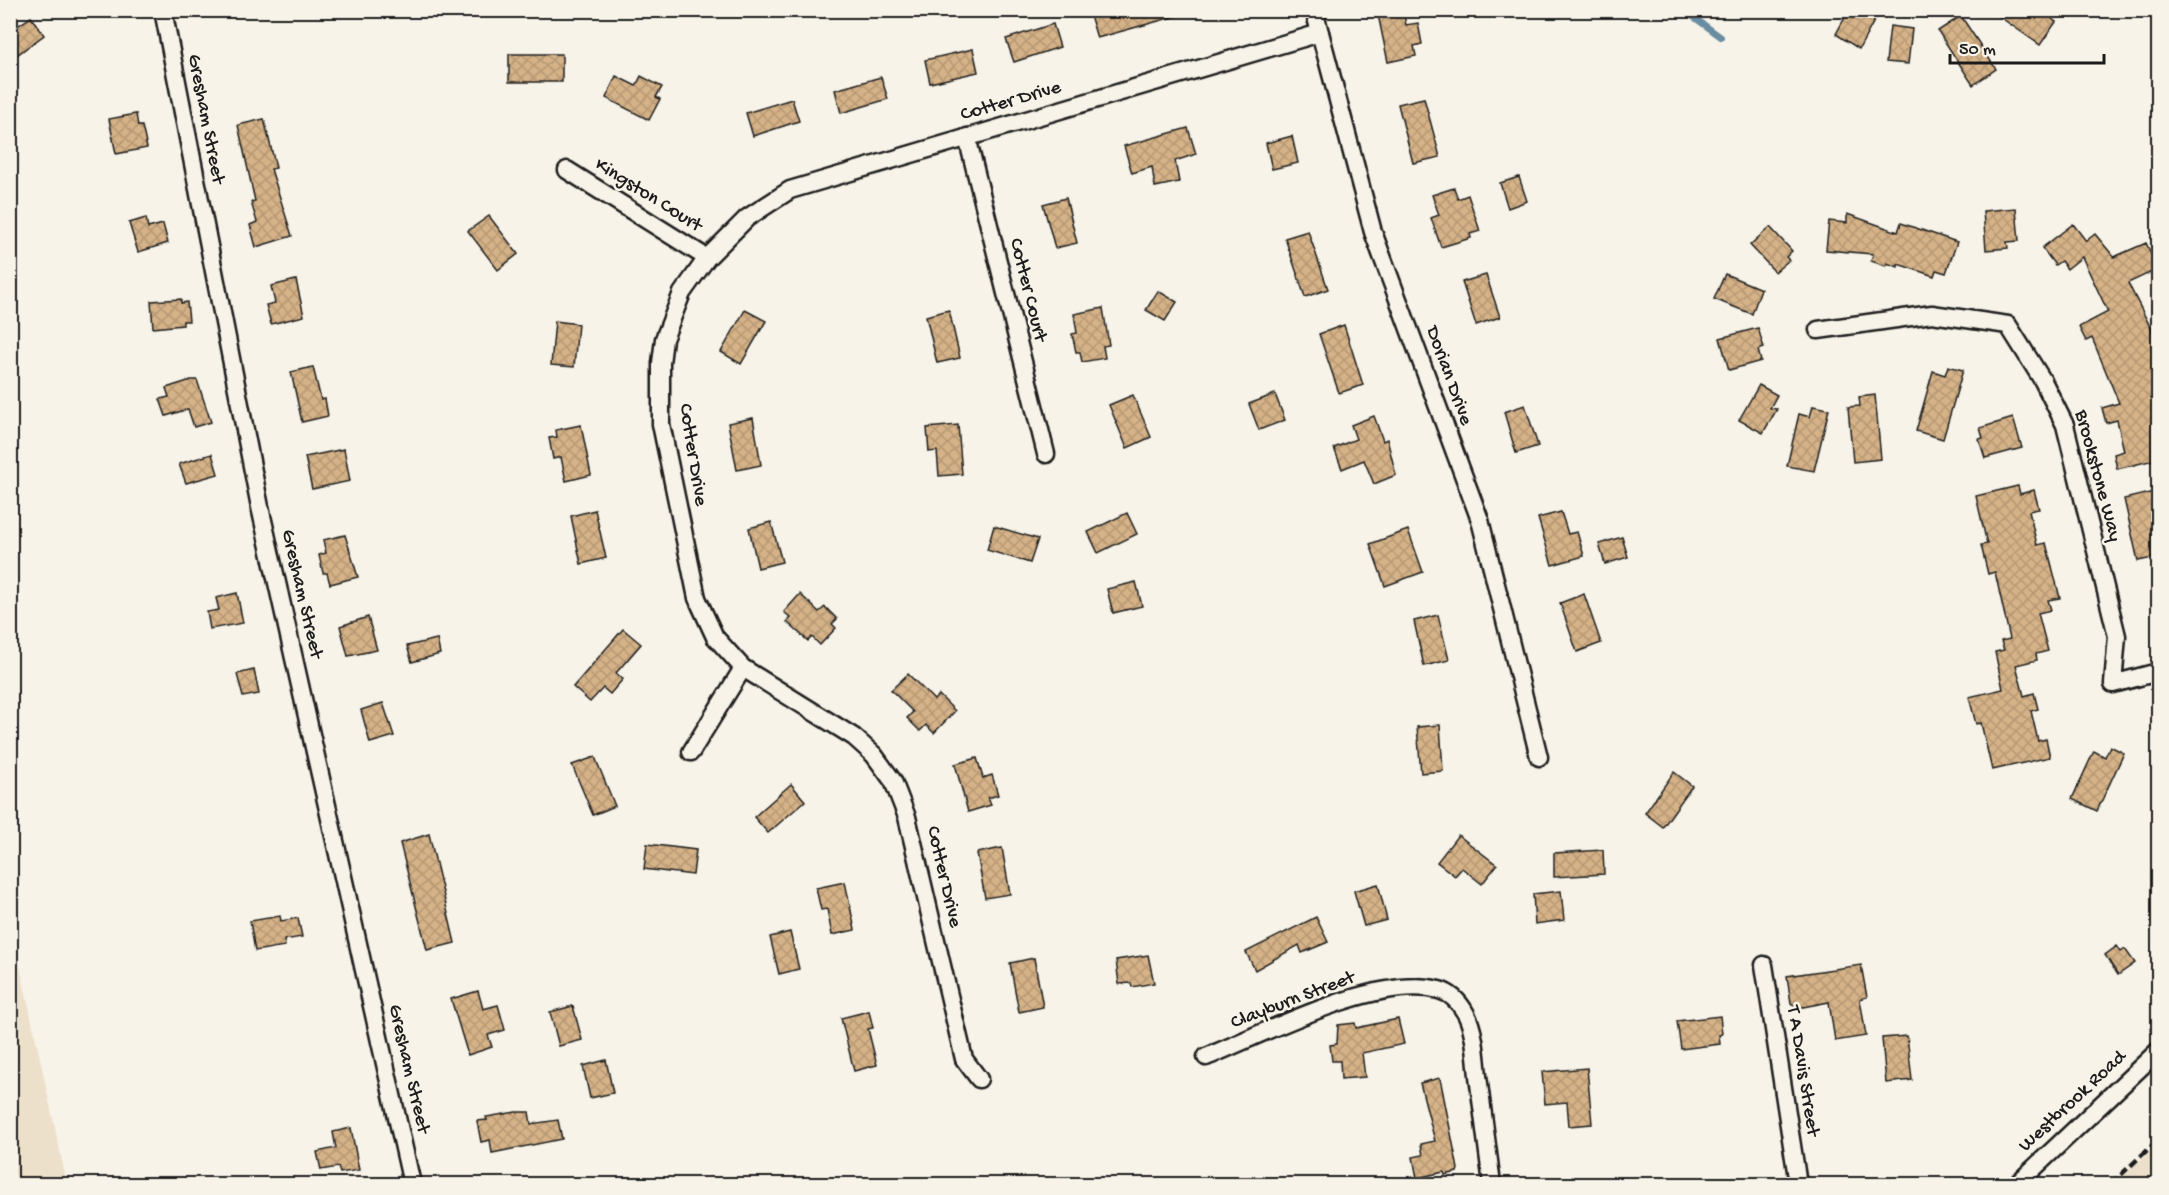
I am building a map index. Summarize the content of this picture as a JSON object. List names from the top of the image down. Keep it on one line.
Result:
{"streets":{"street":["Cotter Drive","Gresham Street","Kingston Court","Cotter Court","Dorian Drive","Brookstone Way","Clayburn Street","T A Davis Street","Westbrook Road"]},"crossings":[["Cotter Drive","Kingston Court"],["Cotter Drive","Cotter Court"],["Cotter Drive","Dorian Drive"]],"scale_bar":"50 m"}
